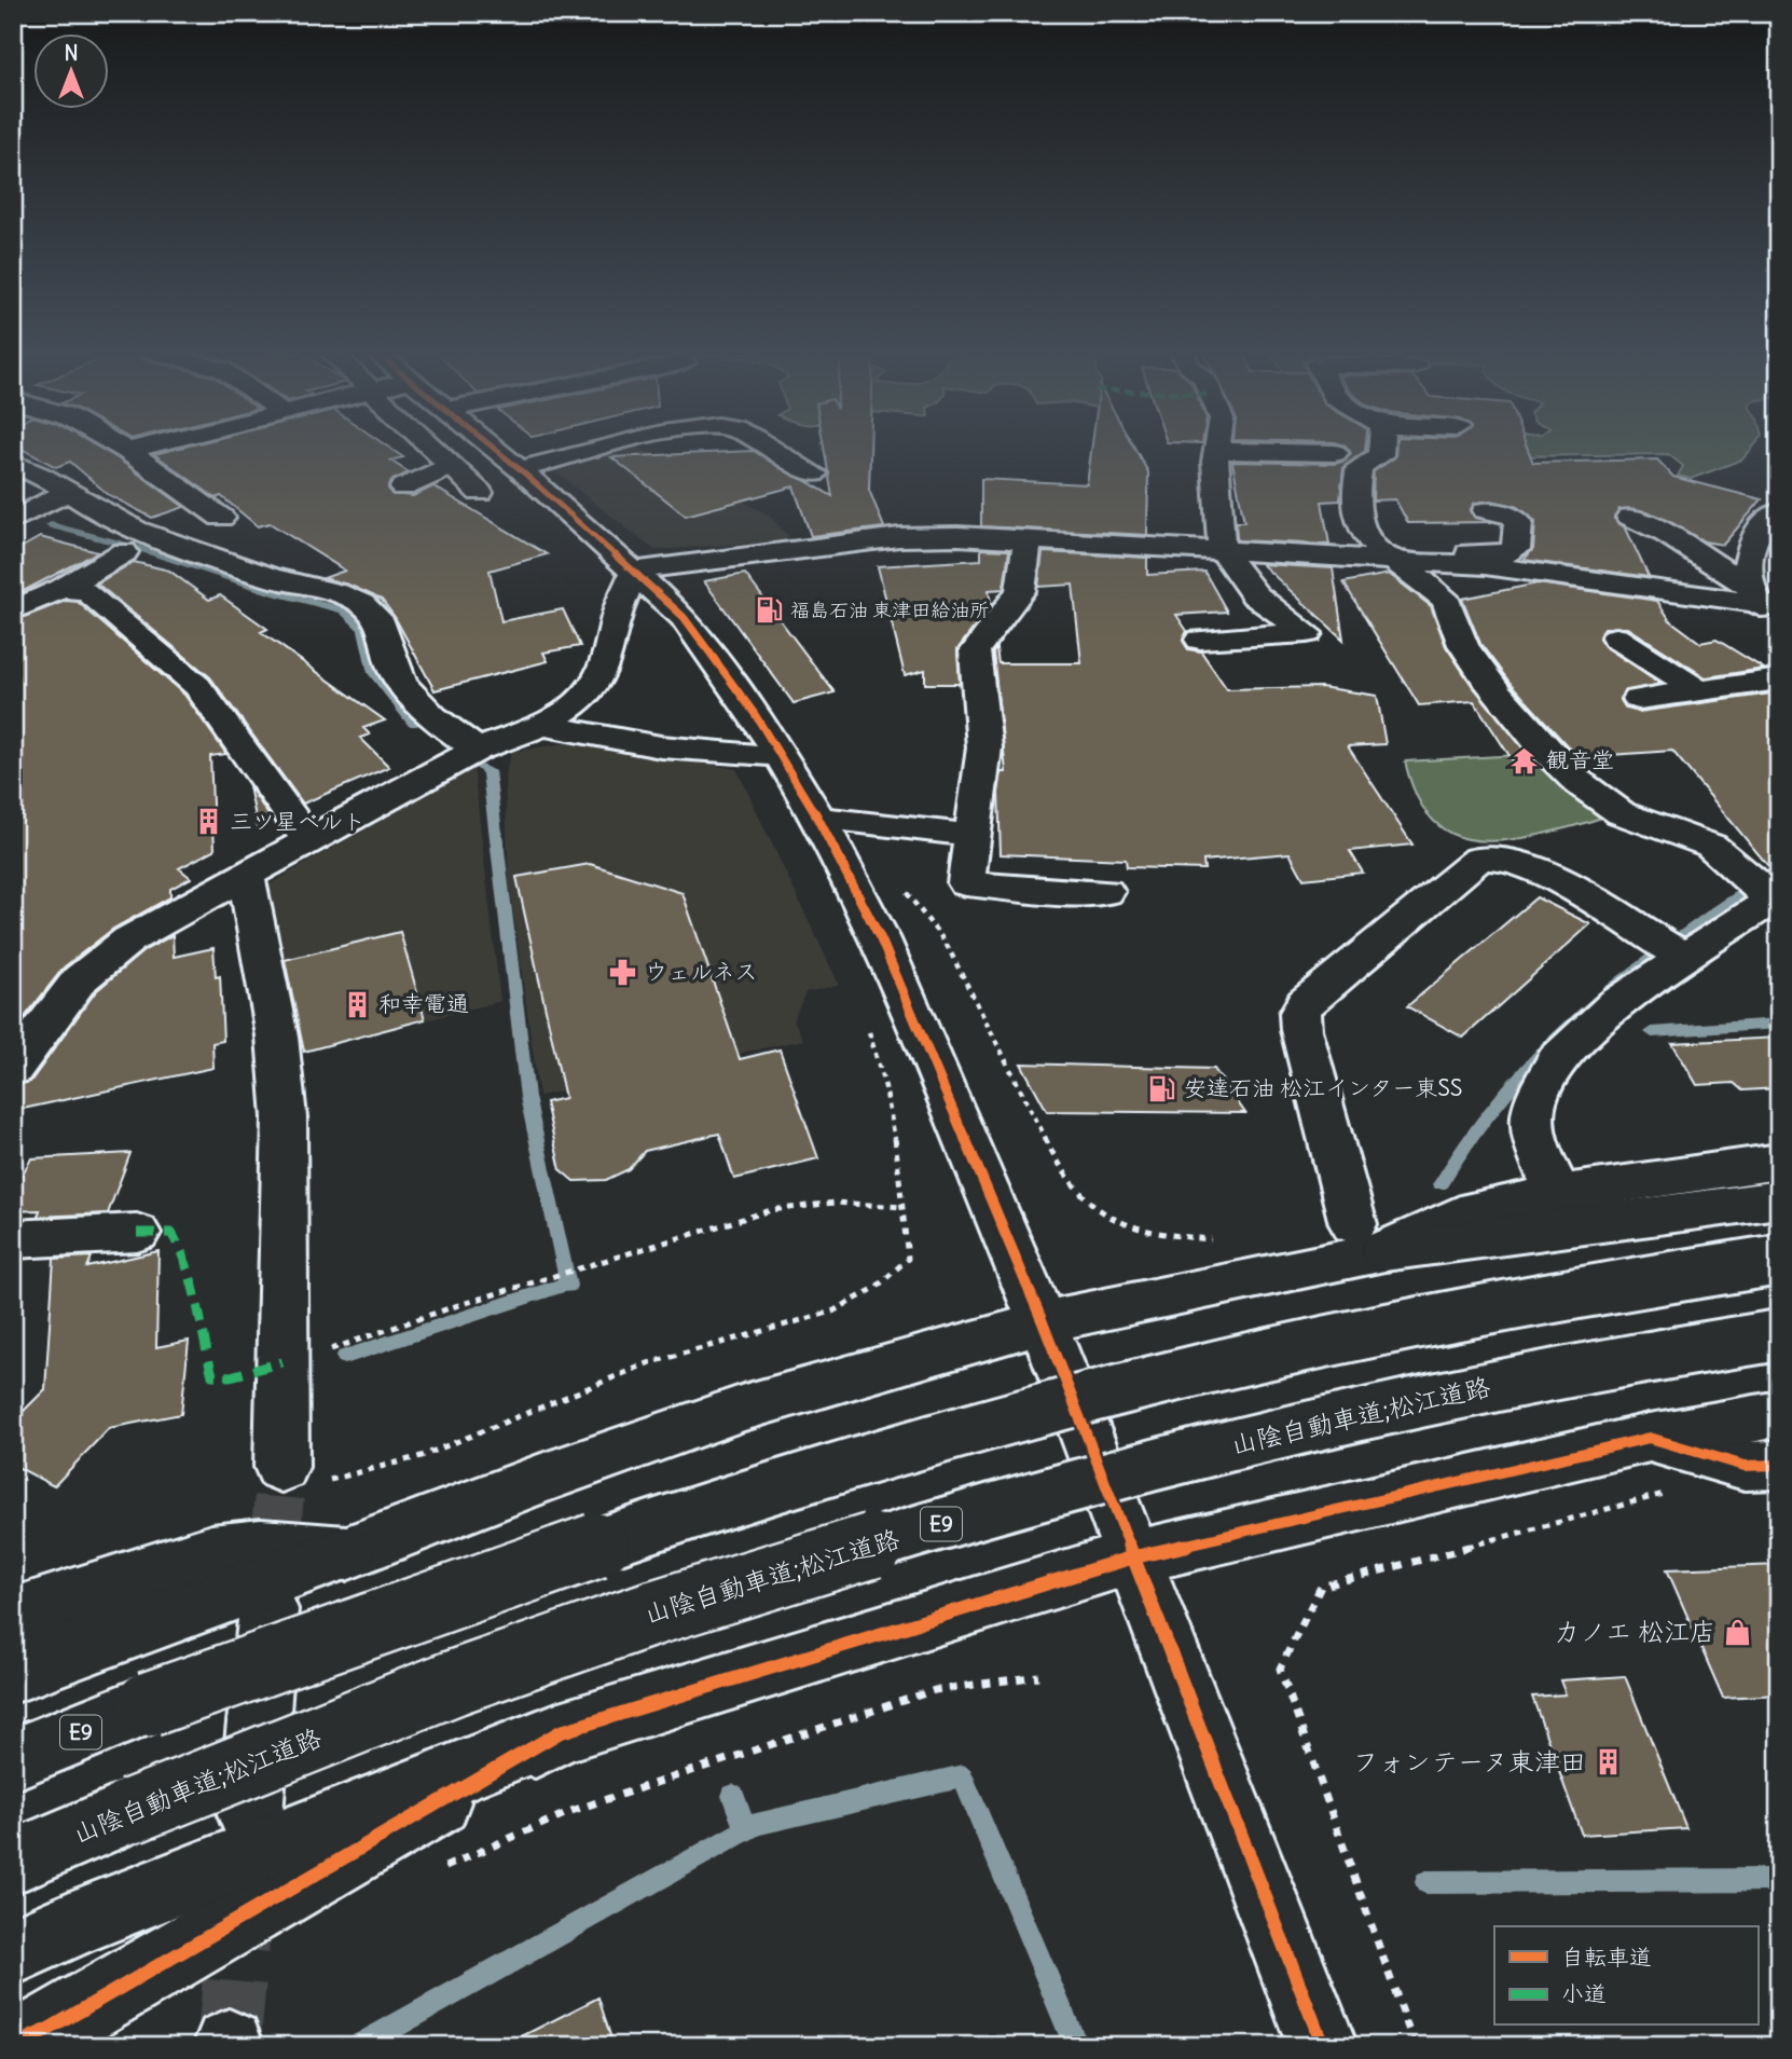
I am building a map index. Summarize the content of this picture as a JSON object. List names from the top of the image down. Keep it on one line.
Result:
{"streets":{"main road":["山陰自動車道;松江道路","E9"]},"places":{"fuel station":["福島石油 東津田給油所","安達石油 松江インター東SS"],"temple":["観音堂"],"building":["三ツ星ベルト","和幸電通","フォンテーヌ東津田"],"pharmacy":["ウェルネス"],"shop":["カノエ 松江店"]},"legend":["自転車道","小道"],"north":"top"}
